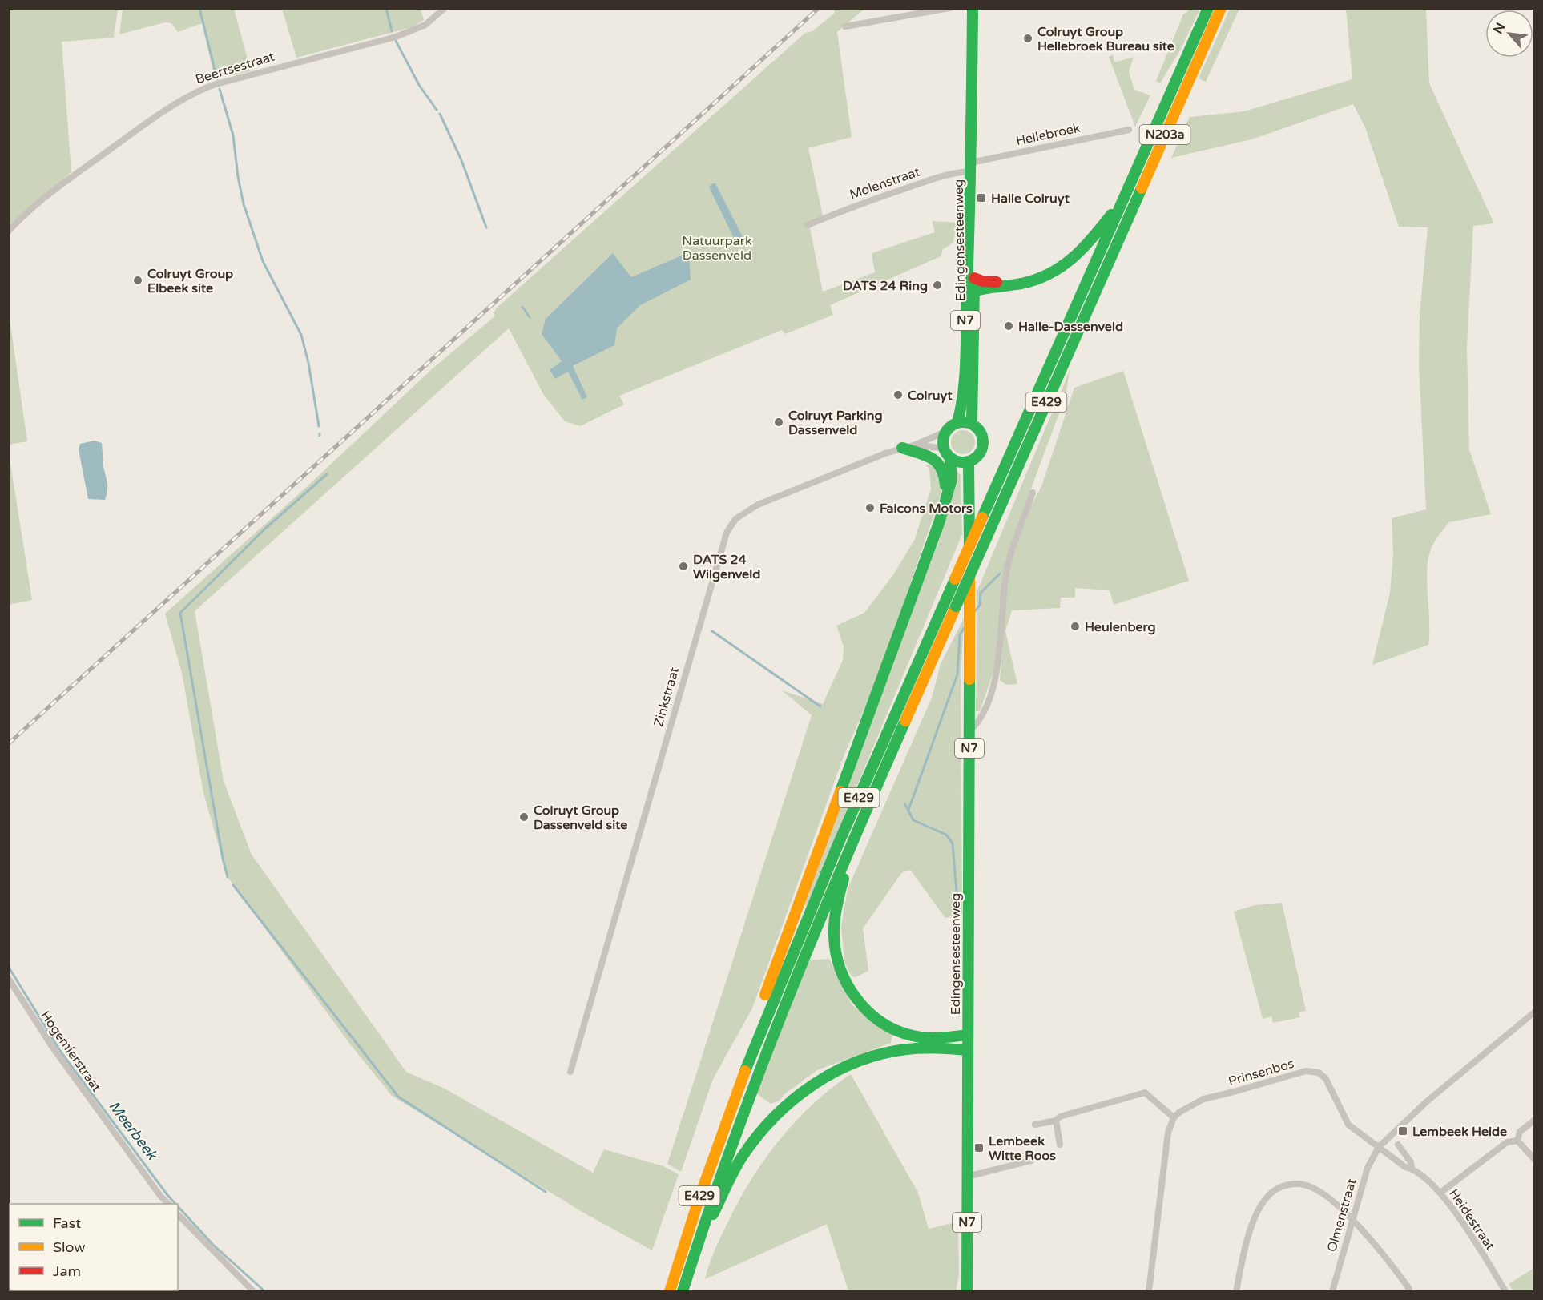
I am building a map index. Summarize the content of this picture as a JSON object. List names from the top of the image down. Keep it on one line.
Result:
{"streets":{"main road":["N203a","Edingensesteenweg","N7","E429"],"street":["Beertsestraat","Hellebroek","Molenstraat","Zinkstraat","Hogemierstraat","Prinsenbos","Olmenstraat","Heidestraat"]},"crossings":[["Hellebroek","Molenstraat"],["Hellebroek","Edingensesteenweg"],["N203a","E429"],["Molenstraat","Edingensesteenweg"],["Edingensesteenweg","Zinkstraat"],["Prinsenbos","Olmenstraat"],["Prinsenbos","Heidestraat"],["Olmenstraat","Heidestraat"]],"water":["Meerbeek"],"parks":["Natuurpark Dassenveld"],"places":{"other":["Colruyt Group Hellebroek Bureau site","Colruyt Group Elbeek site","DATS 24 Ring","Halle-Dassenveld","Colruyt","Colruyt Parking Dassenveld","Falcons Motors","DATS 24 Wilgenveld","Heulenberg","Colruyt Group Dassenveld site"],"transit":["Halle Colruyt","Lembeek Heide","Lembeek Witte Roos"]},"legend":["Fast","Slow","Jam"],"north":"top left"}
